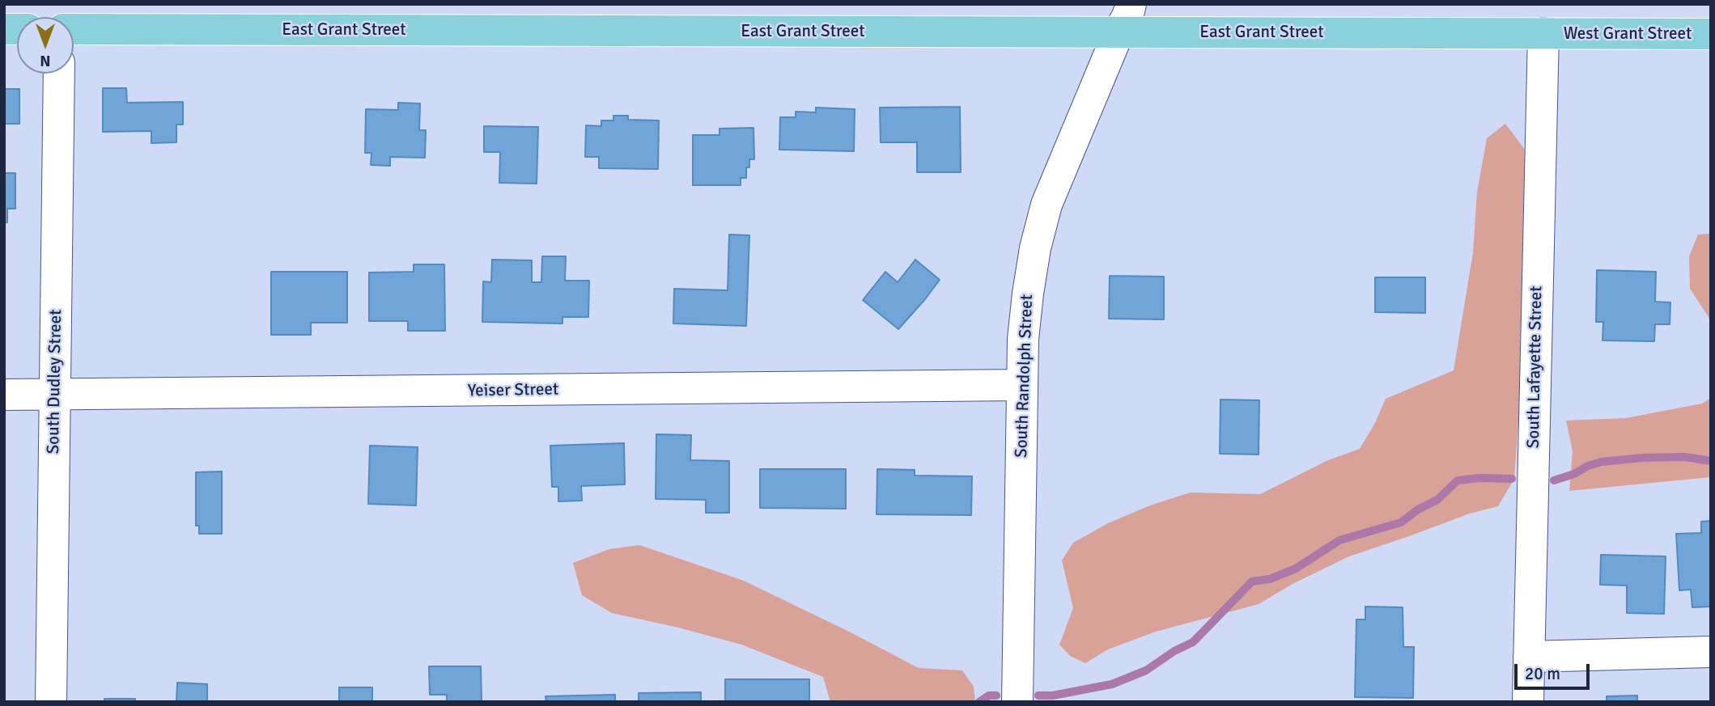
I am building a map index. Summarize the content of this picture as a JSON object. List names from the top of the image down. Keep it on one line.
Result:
{"streets":{"main road":["East Grant Street","West Grant Street"],"street":["South Lafayette Street","South Randolph Street","South Dudley Street","Yeiser Street"]},"crossings":[["East Grant Street","West Grant Street"],["East Grant Street","South Lafayette Street"],["East Grant Street","South Randolph Street"],["West Grant Street","South Lafayette Street"],["South Randolph Street","Yeiser Street"],["South Dudley Street","Yeiser Street"]],"scale_bar":"20 m","north":"bottom"}
